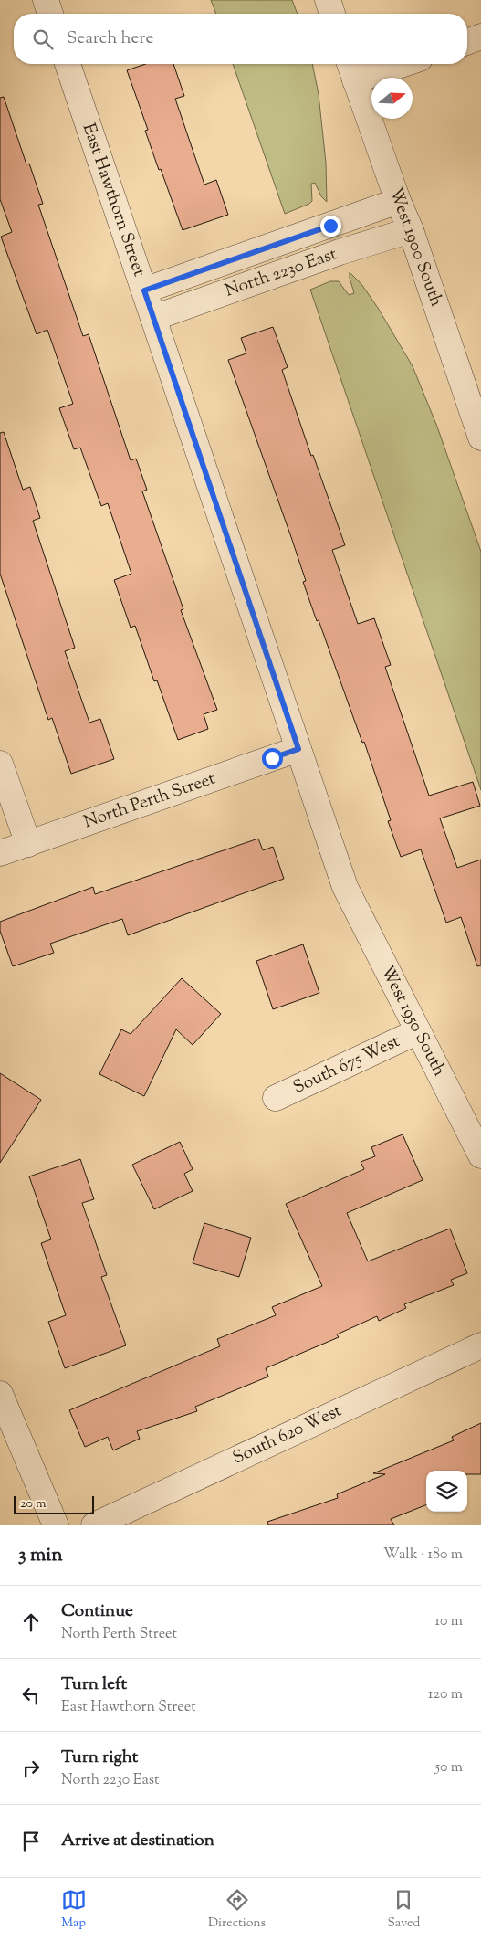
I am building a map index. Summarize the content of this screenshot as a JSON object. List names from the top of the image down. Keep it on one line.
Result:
{"streets":{"street":["East Hawthorn Street","West 1900 South","North 2230 East","North Perth Street","West 1950 South","South 675 West","South 620 West"]},"crossings":[["East Hawthorn Street","North 2230 East"],["East Hawthorn Street","North Perth Street"],["East Hawthorn Street","West 1950 South"],["West 1900 South","North 2230 East"],["West 1950 South","South 675 West"]],"scale_bar":"20 m","north":"right","page":{"search":"Search here","scale":"20 m","heading":["3 min","Walk · 180 m"],"list":[["Continue","North Perth Street","10 m"],["Turn left","East Hawthorn Street","120 m"],["Turn right","North 2230 East","50 m"],"Arrive at destination"],"nav":["Map","Directions","Saved"]}}
